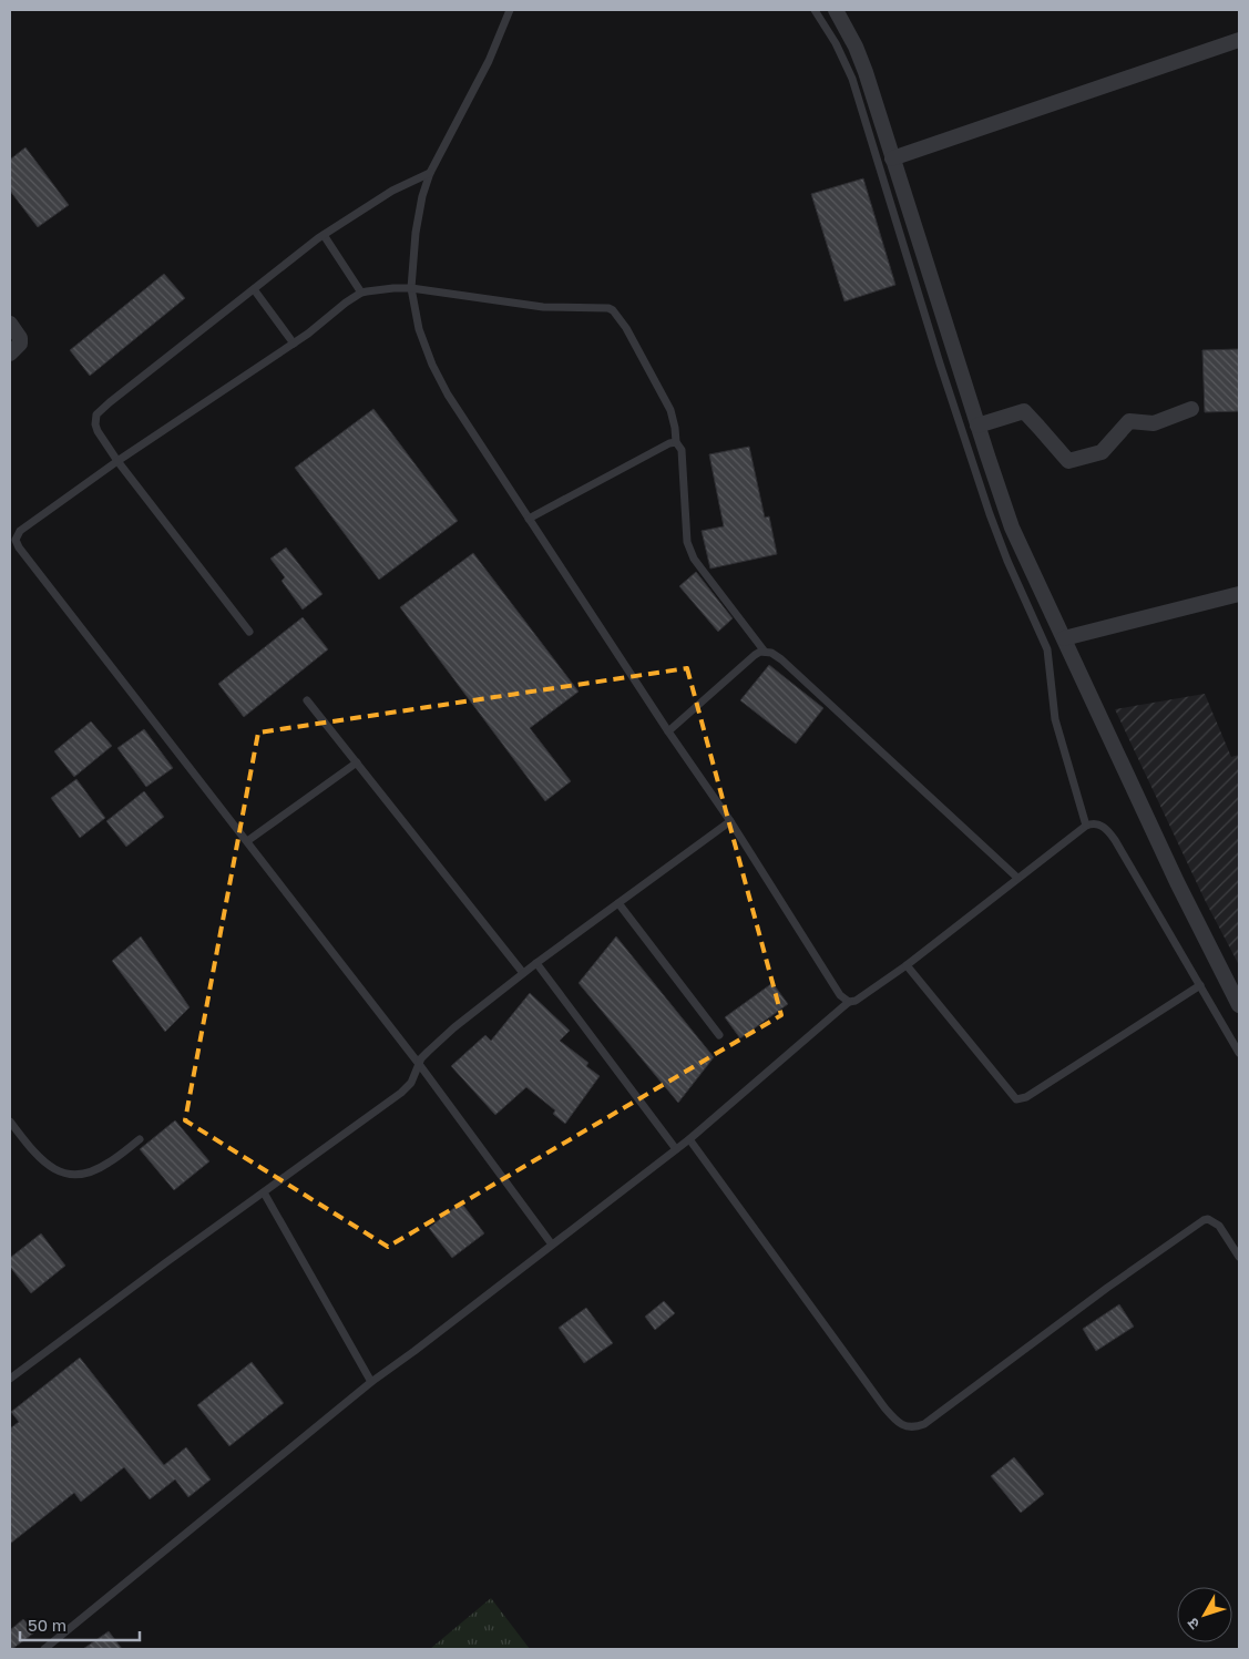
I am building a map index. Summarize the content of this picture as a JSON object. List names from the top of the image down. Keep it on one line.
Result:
{"scale_bar":"50 m","north":"bottom left"}
